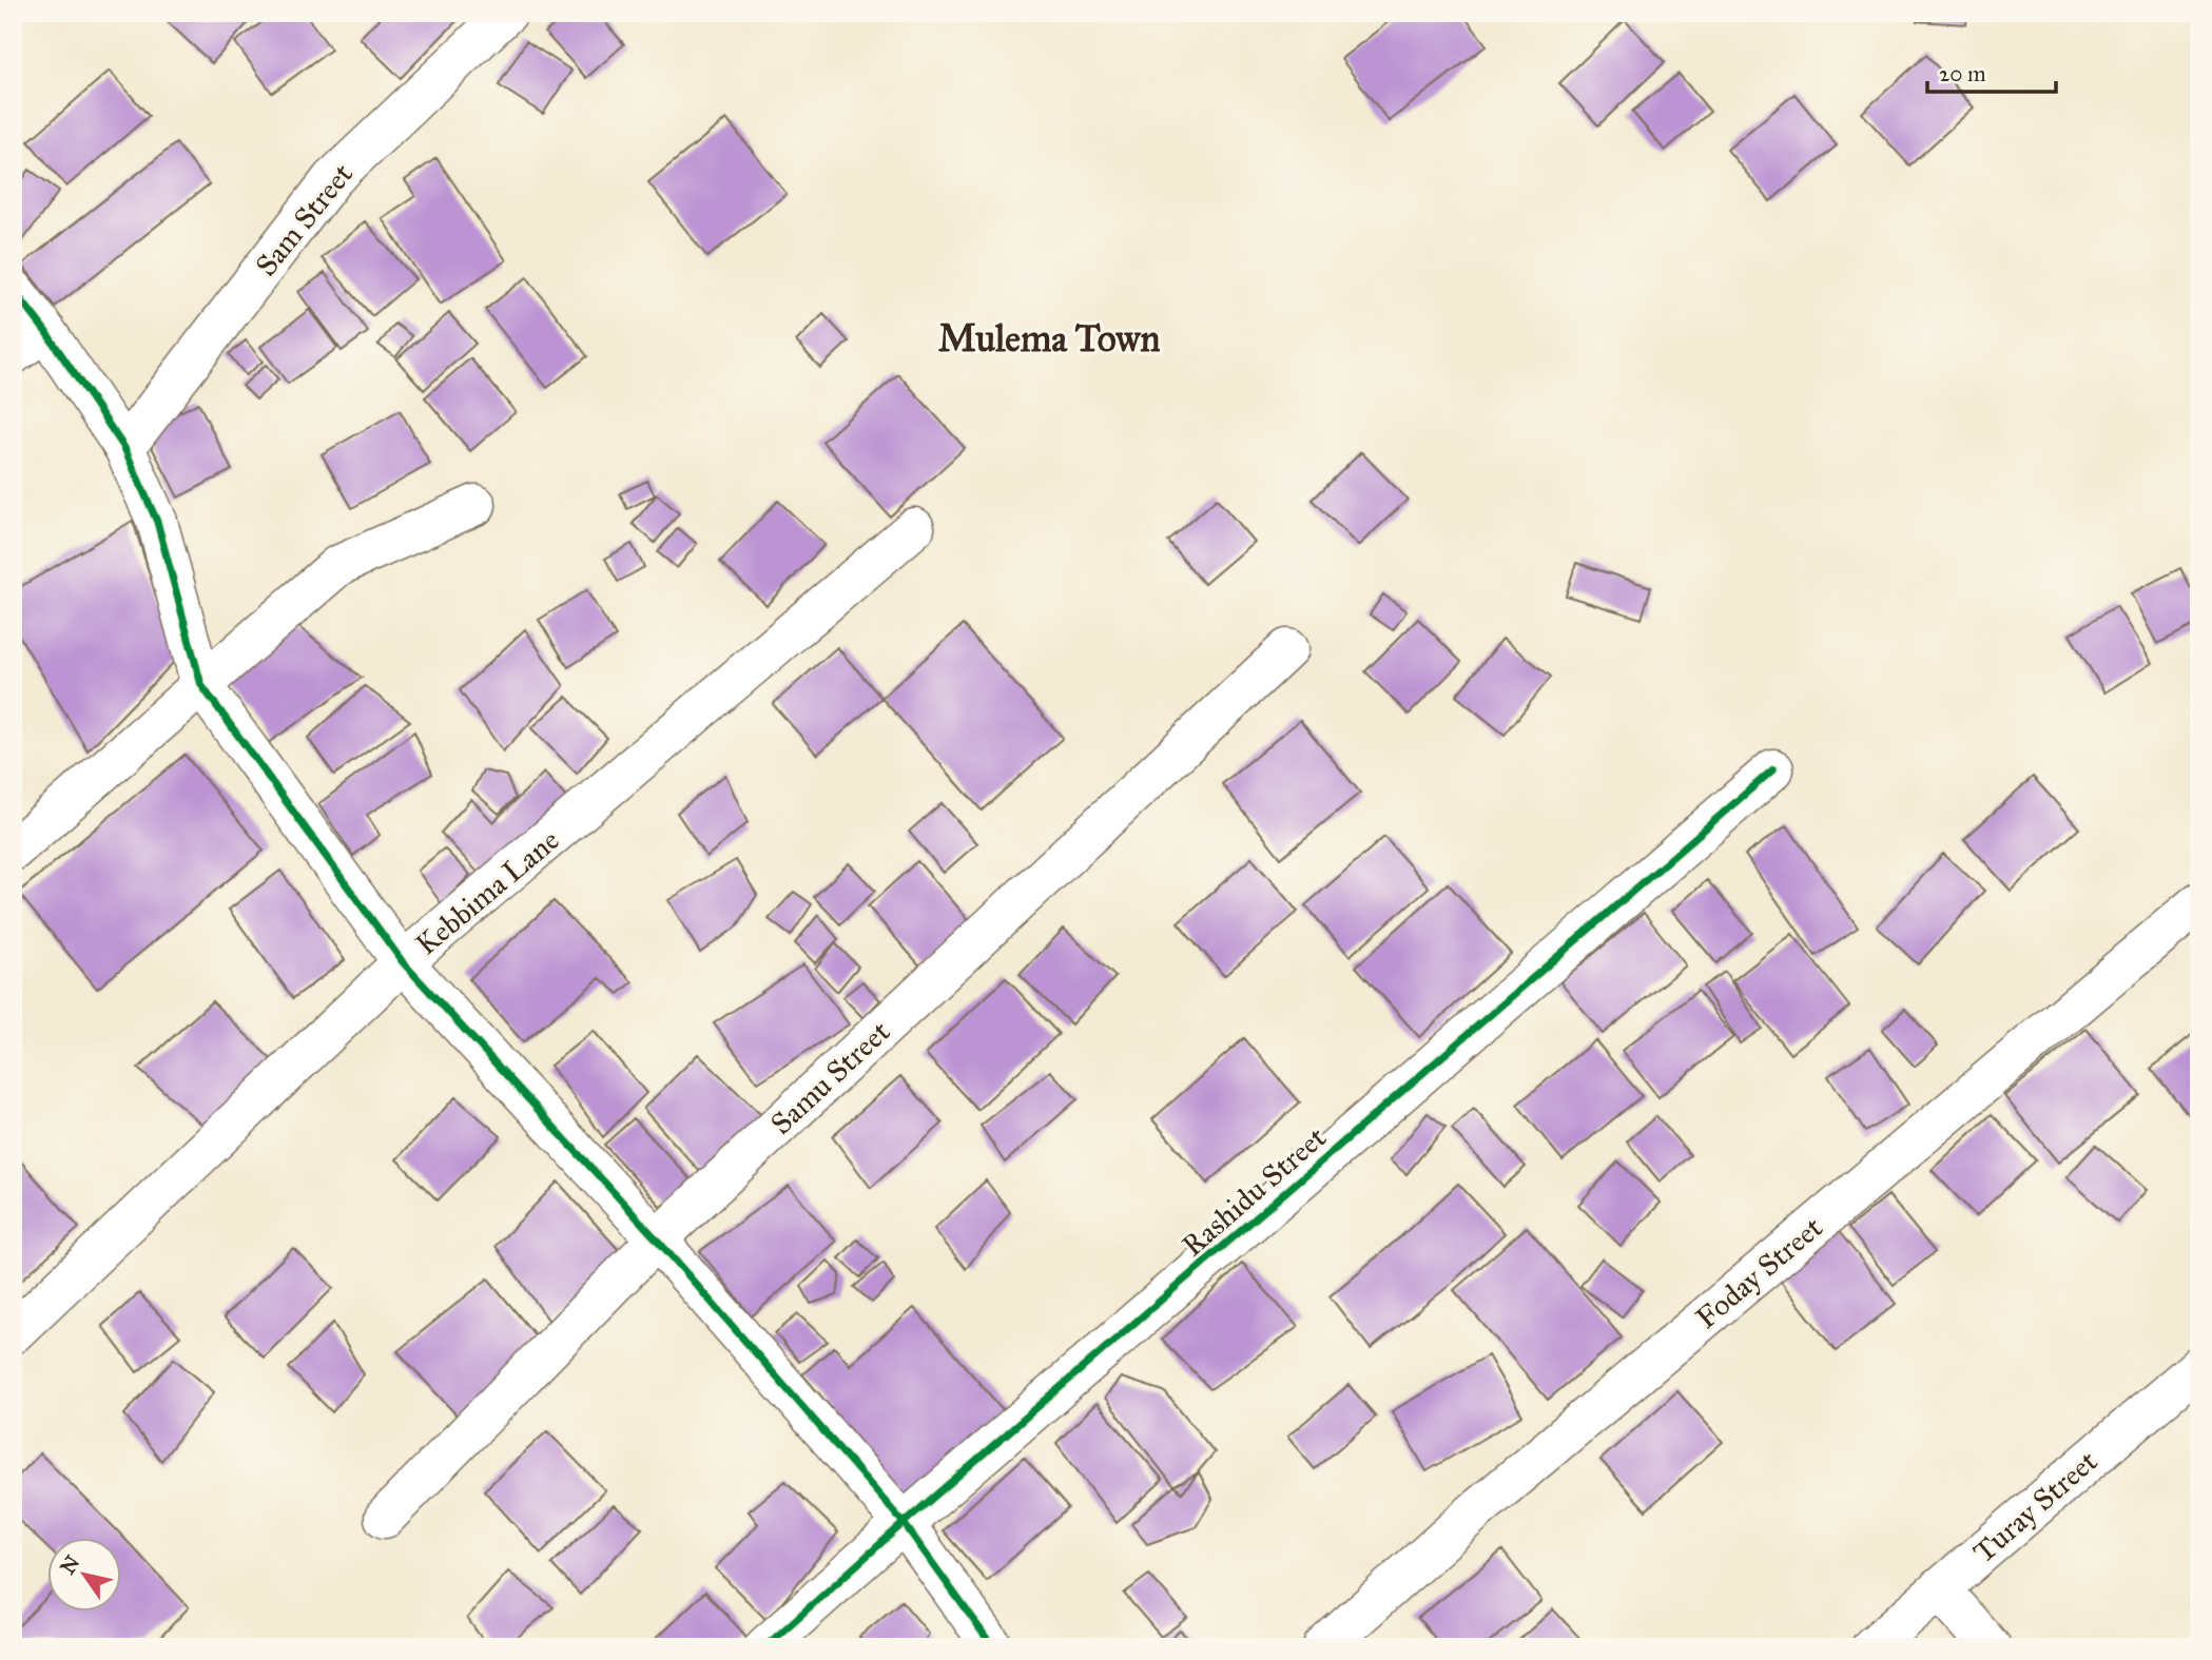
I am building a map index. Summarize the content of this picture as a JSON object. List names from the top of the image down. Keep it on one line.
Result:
{"streets":{"street":["Sam Street","Kebbima Lane","Samu Street","Rashidu Street","Foday Street","Turay Street"]},"districts":["Mulema Town"],"scale_bar":"20 m","north":"top left"}
